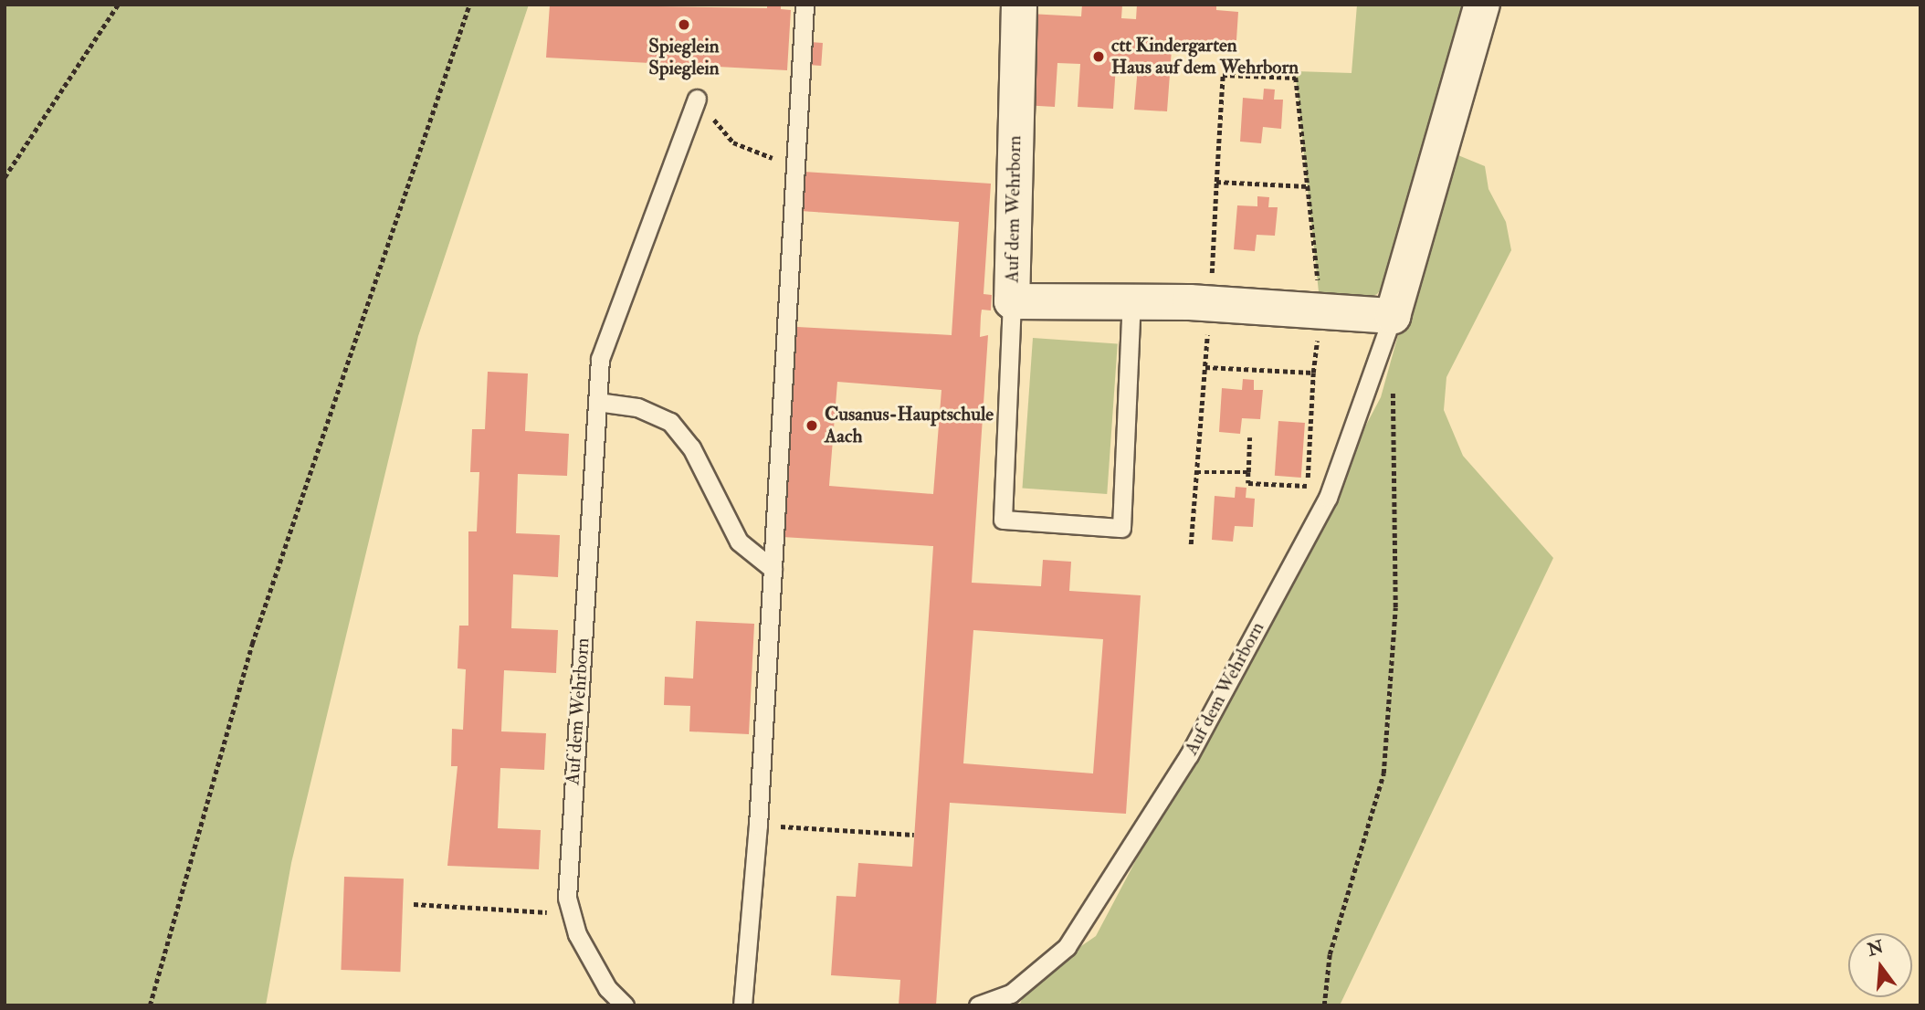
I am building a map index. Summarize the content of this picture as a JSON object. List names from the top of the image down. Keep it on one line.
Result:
{"streets":{"street":["Auf dem Wehrborn"]},"places":["Spieglein Spieglein","ctt Kindergarten Haus auf dem Wehrborn","Cusanus-Hauptschule Aach"],"north":"top"}
